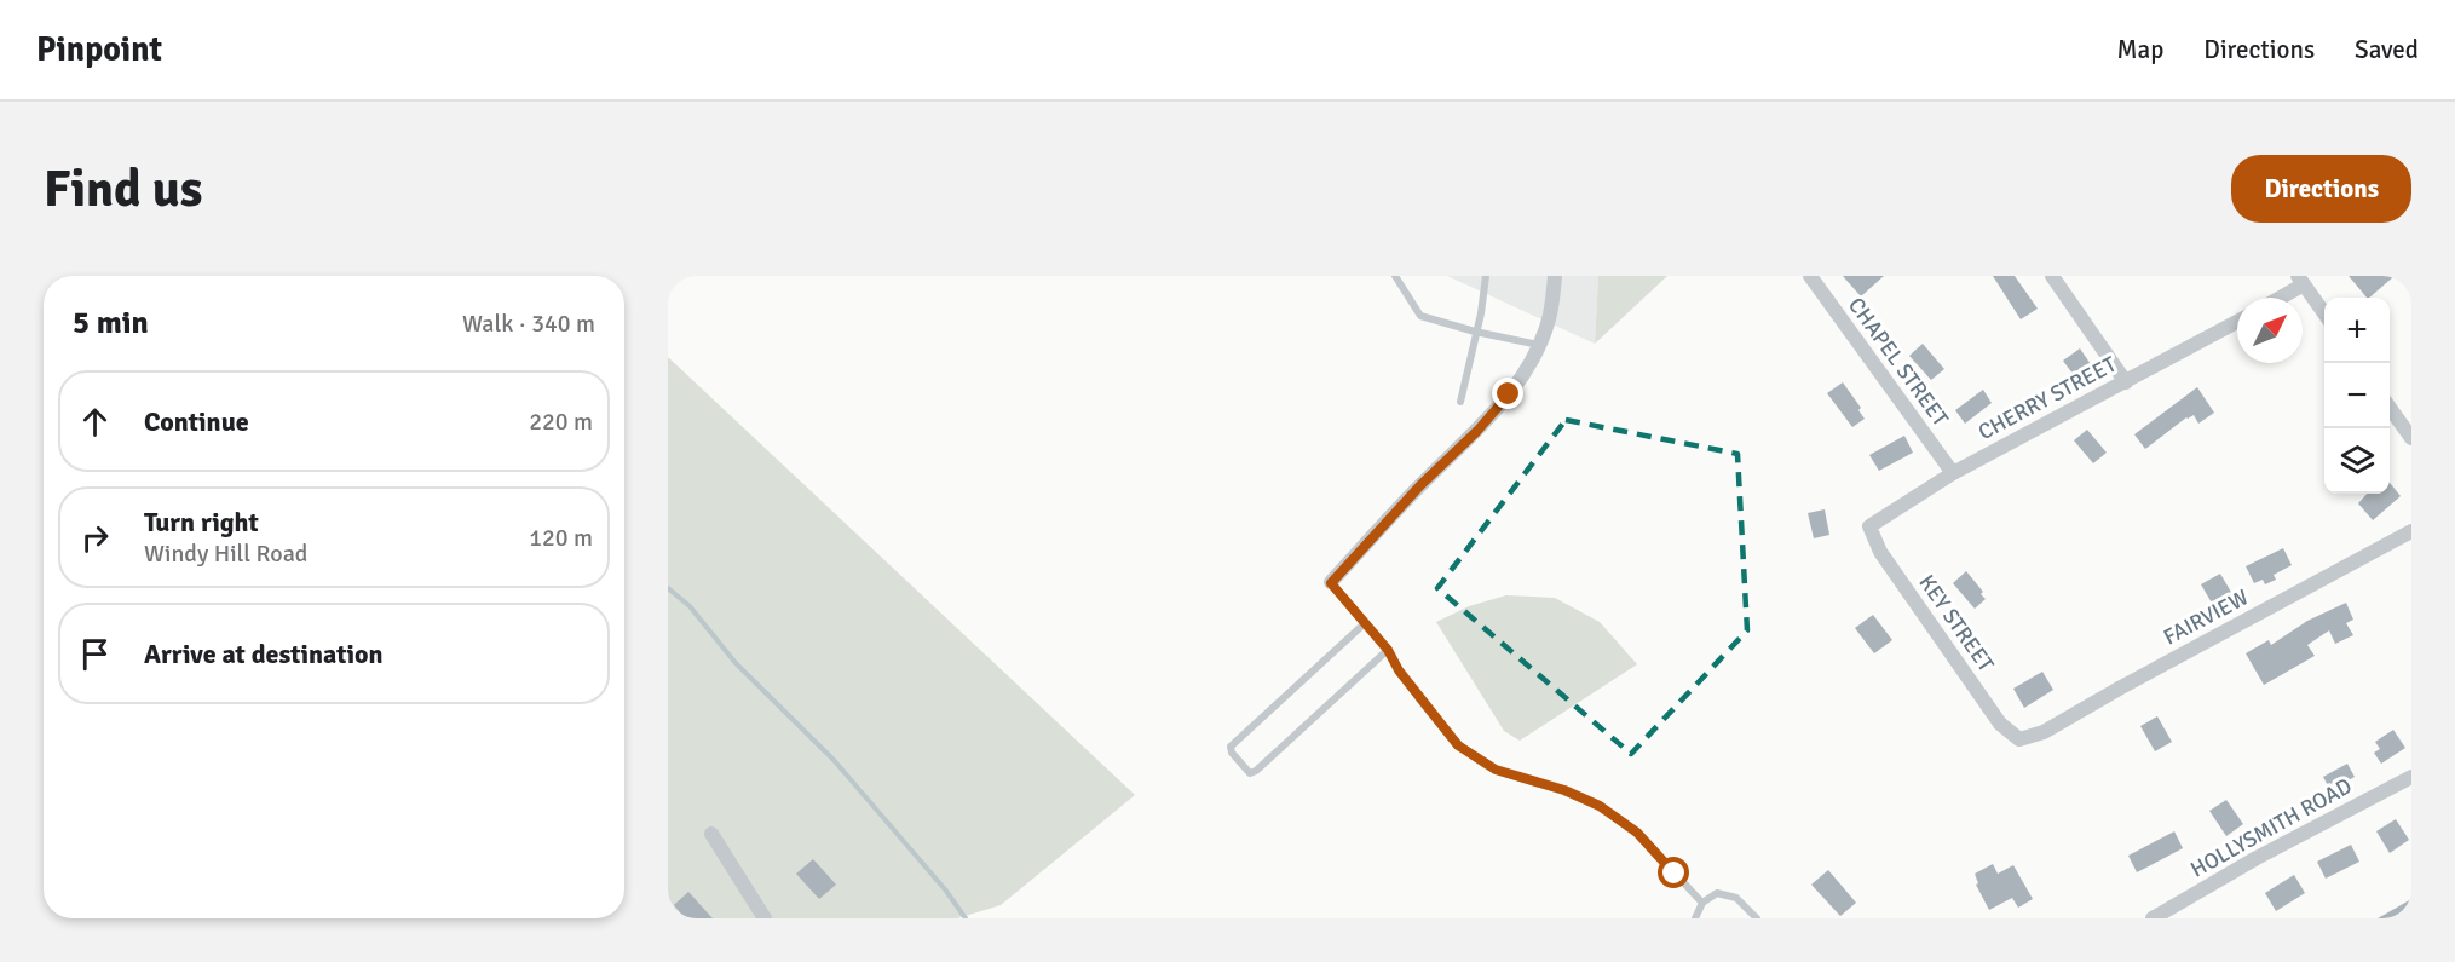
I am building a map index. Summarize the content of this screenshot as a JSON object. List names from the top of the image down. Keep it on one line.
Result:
{"streets":{"street":["CHAPEL STREET","CHERRY STREET","FAIRVIEW","KEY STREET","HOLLYSMITH ROAD"]},"crossings":[["CHAPEL STREET","CHERRY STREET"],["CHERRY STREET","KEY STREET"],["FAIRVIEW","KEY STREET"]],"north":"top right","page":{"header":"Pinpoint","nav":["Map","Directions","Saved"],"buttons":"Directions","title":"Find us","heading":["5 min","Walk · 340 m"],"map_buttons":["+","−"],"list":[["Continue","220 m"],["Turn right","Windy Hill Road","120 m"],"Arrive at destination"]}}
